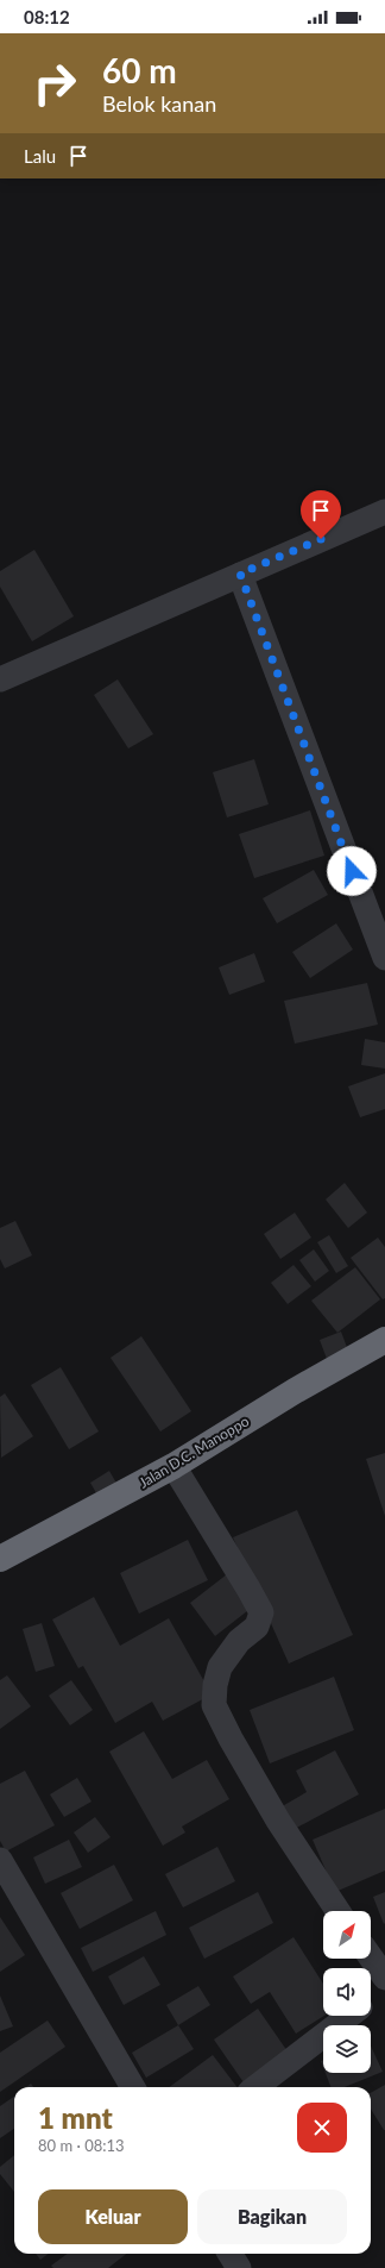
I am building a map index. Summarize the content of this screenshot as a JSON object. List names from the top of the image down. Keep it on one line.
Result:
{"streets":{"highway":["Jalan D.C. Manoppo"]},"north":"top right","page":{"status":"08:12","turn":["60 m","Belok kanan"],"then":"Lalu","heading":["1 mnt","80 m · 08:13"],"buttons":["Keluar","Bagikan"]}}
